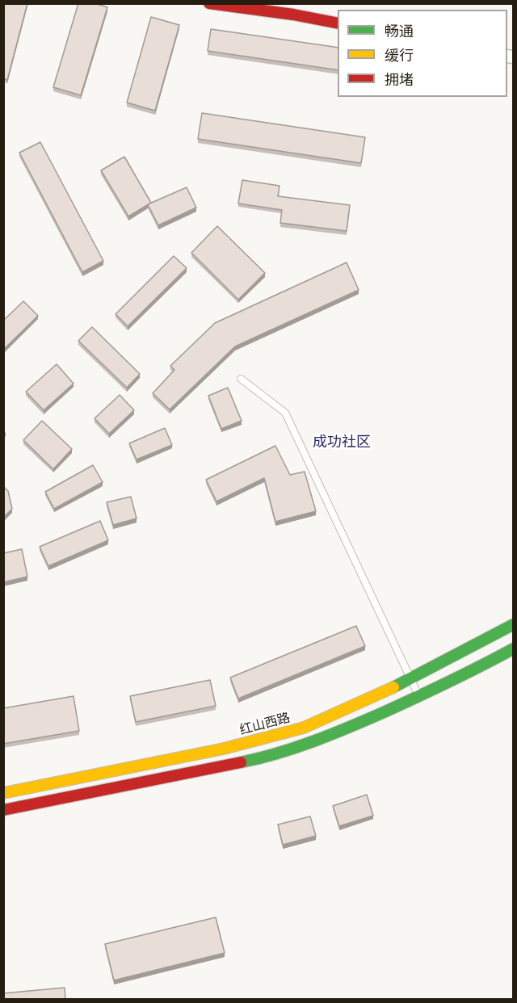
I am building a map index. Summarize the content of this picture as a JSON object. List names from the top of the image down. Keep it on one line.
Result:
{"streets":{"main road":["红山西路"]},"districts":["成功社区"],"legend":["畅通","缓行","拥堵"]}
